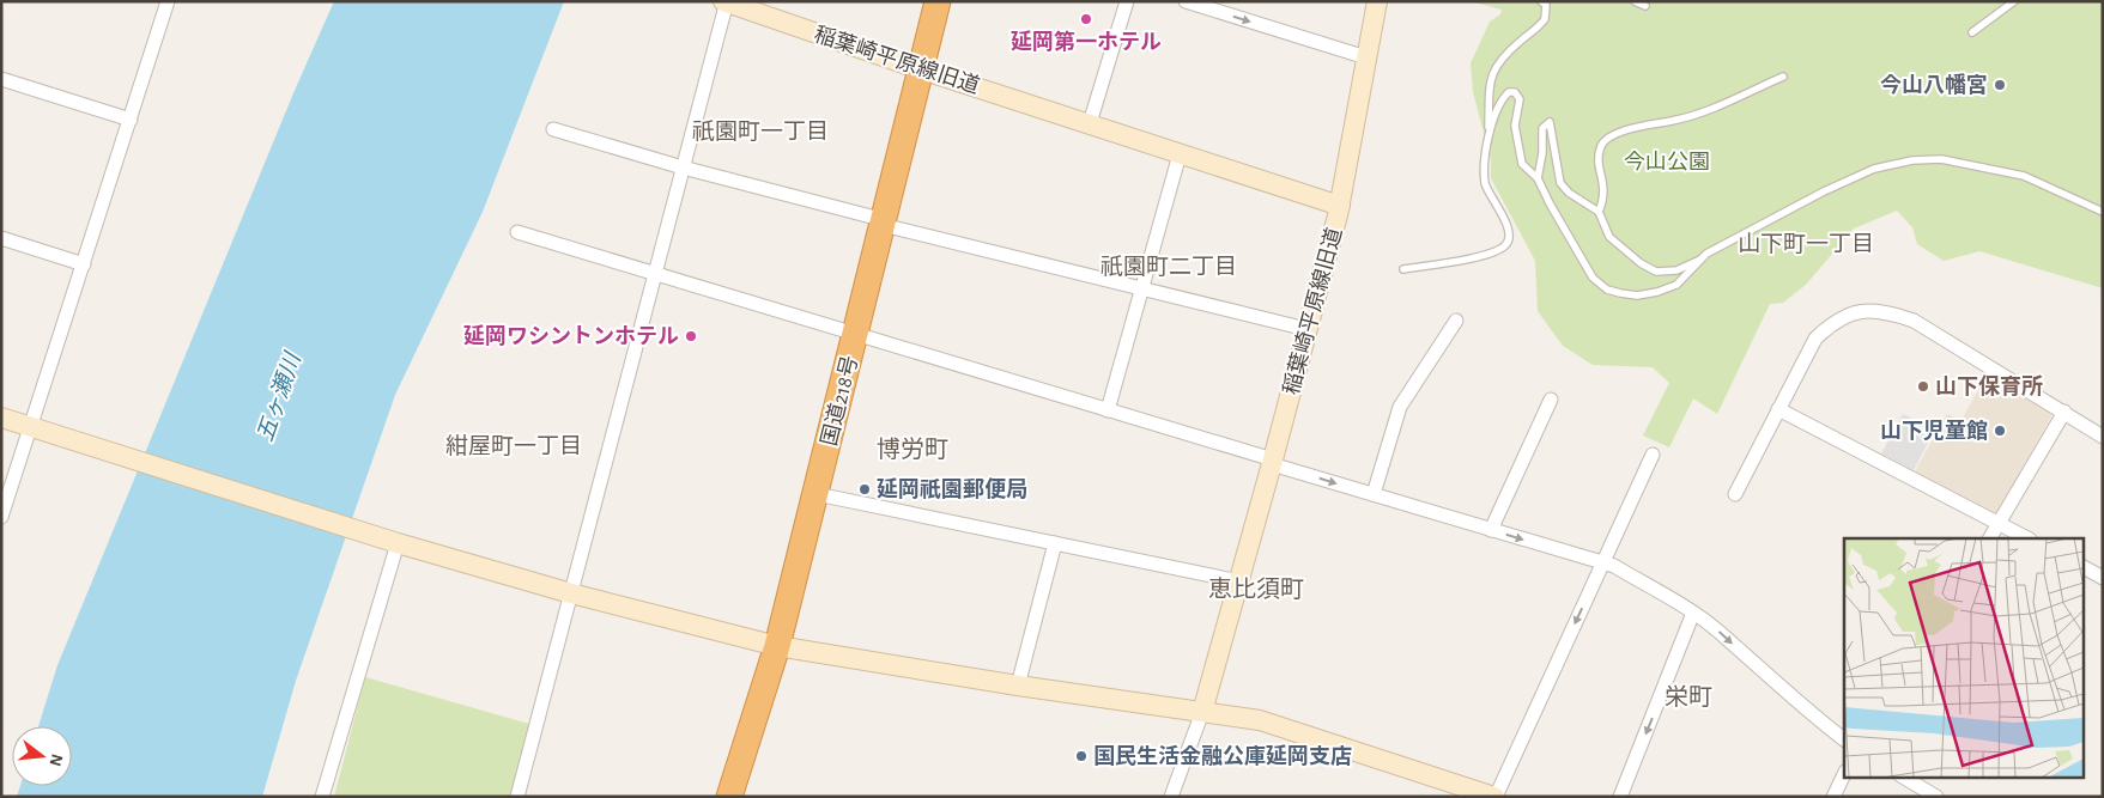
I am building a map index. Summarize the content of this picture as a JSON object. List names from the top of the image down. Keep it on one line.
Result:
{"streets":{"highway":["国道218号"],"street":["稲葉崎平原線旧道"]},"crossings":[["稲葉崎平原線旧道","国道218号"]],"districts":["祇園町一丁目","山下町一丁目","祇園町二丁目","紺屋町一丁目","博労町","恵比須町","栄町"],"water":["五ヶ瀬川"],"parks":["今山公園"],"places":["延岡第一ホテル","今山八幡宮","延岡ワシントンホテル","山下保育所","山下児童館","延岡祇園郵便局","国民生活金融公庫延岡支店"],"north":"right"}
